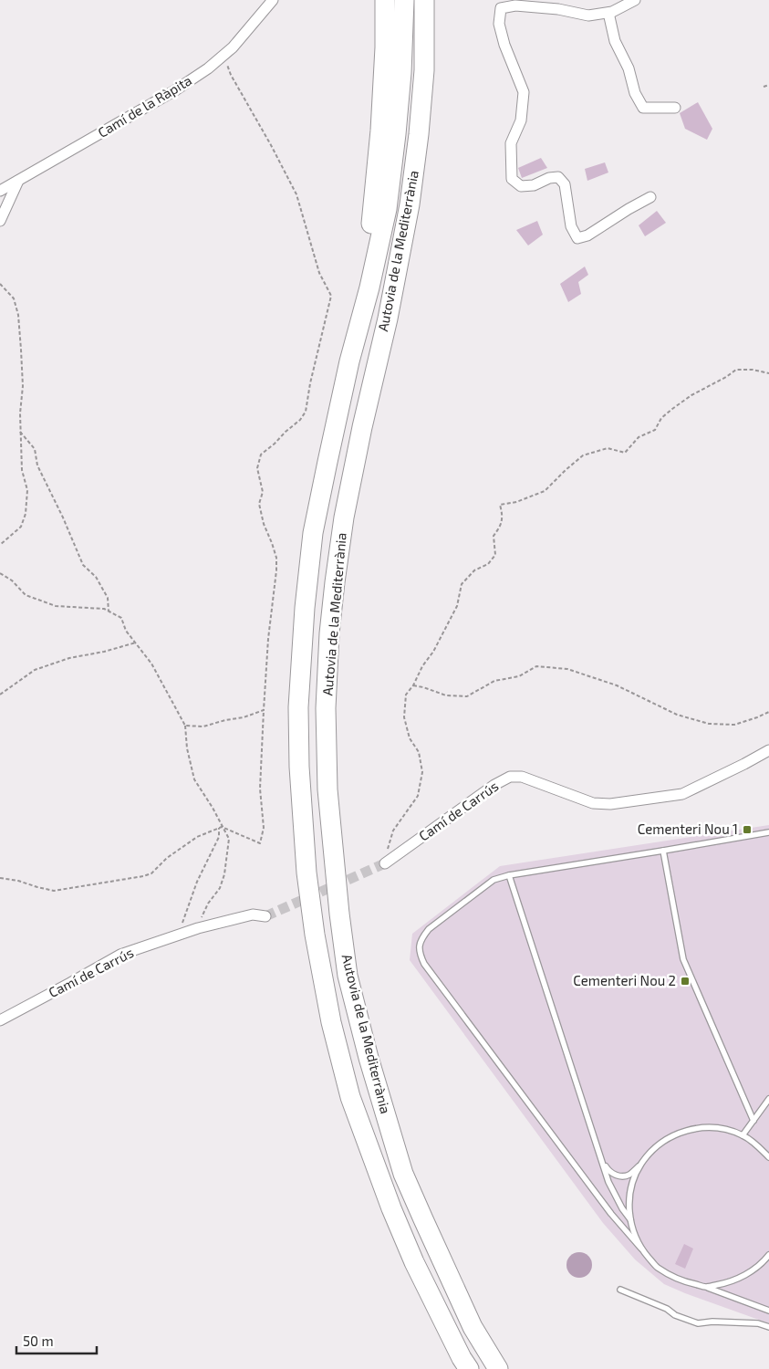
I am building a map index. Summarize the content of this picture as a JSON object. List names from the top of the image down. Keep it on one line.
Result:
{"streets":{"highway":["Autovia de la Mediterrània"],"street":["Camí de la Ràpita","Camí de Carrús"]},"places":{"transit":["Cementeri Nou 1","Cementeri Nou 2"]},"scale_bar":"50 m"}
